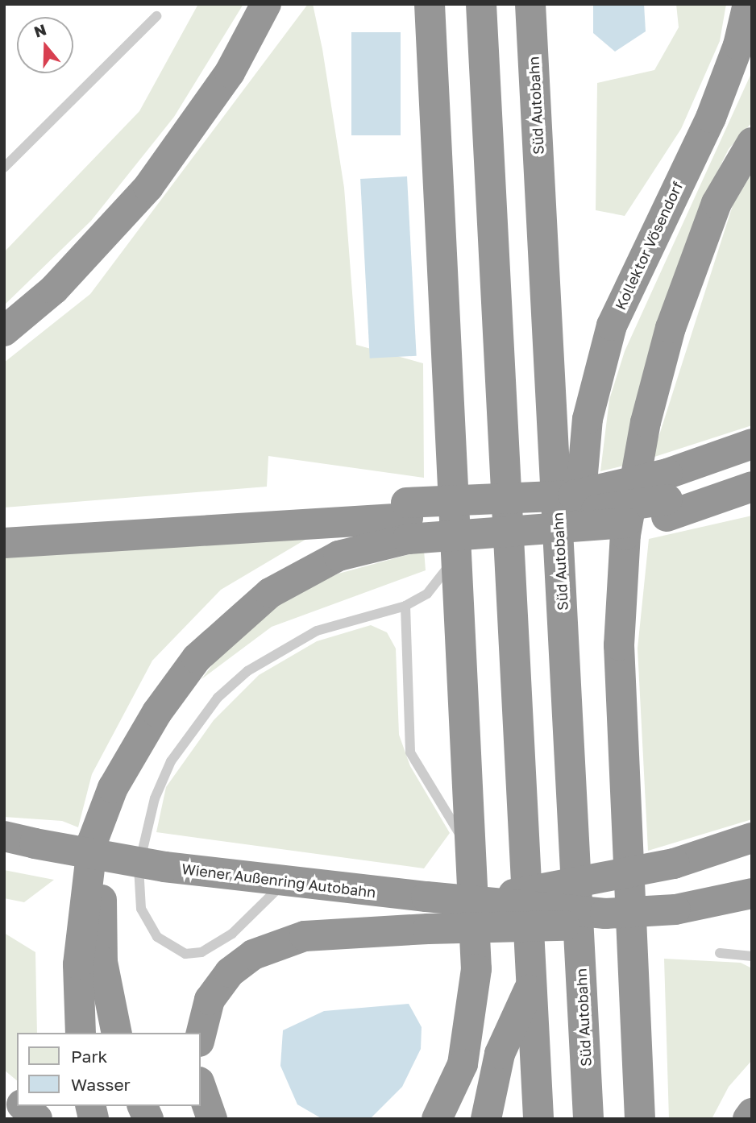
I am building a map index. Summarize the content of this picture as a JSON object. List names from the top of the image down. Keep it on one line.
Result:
{"streets":{"highway":["Süd Autobahn","Kollektor Vösendorf","Wiener Außenring Autobahn"]},"crossings":[["Süd Autobahn","Kollektor Vösendorf"]],"legend":["Park","Wasser"],"north":"top"}
